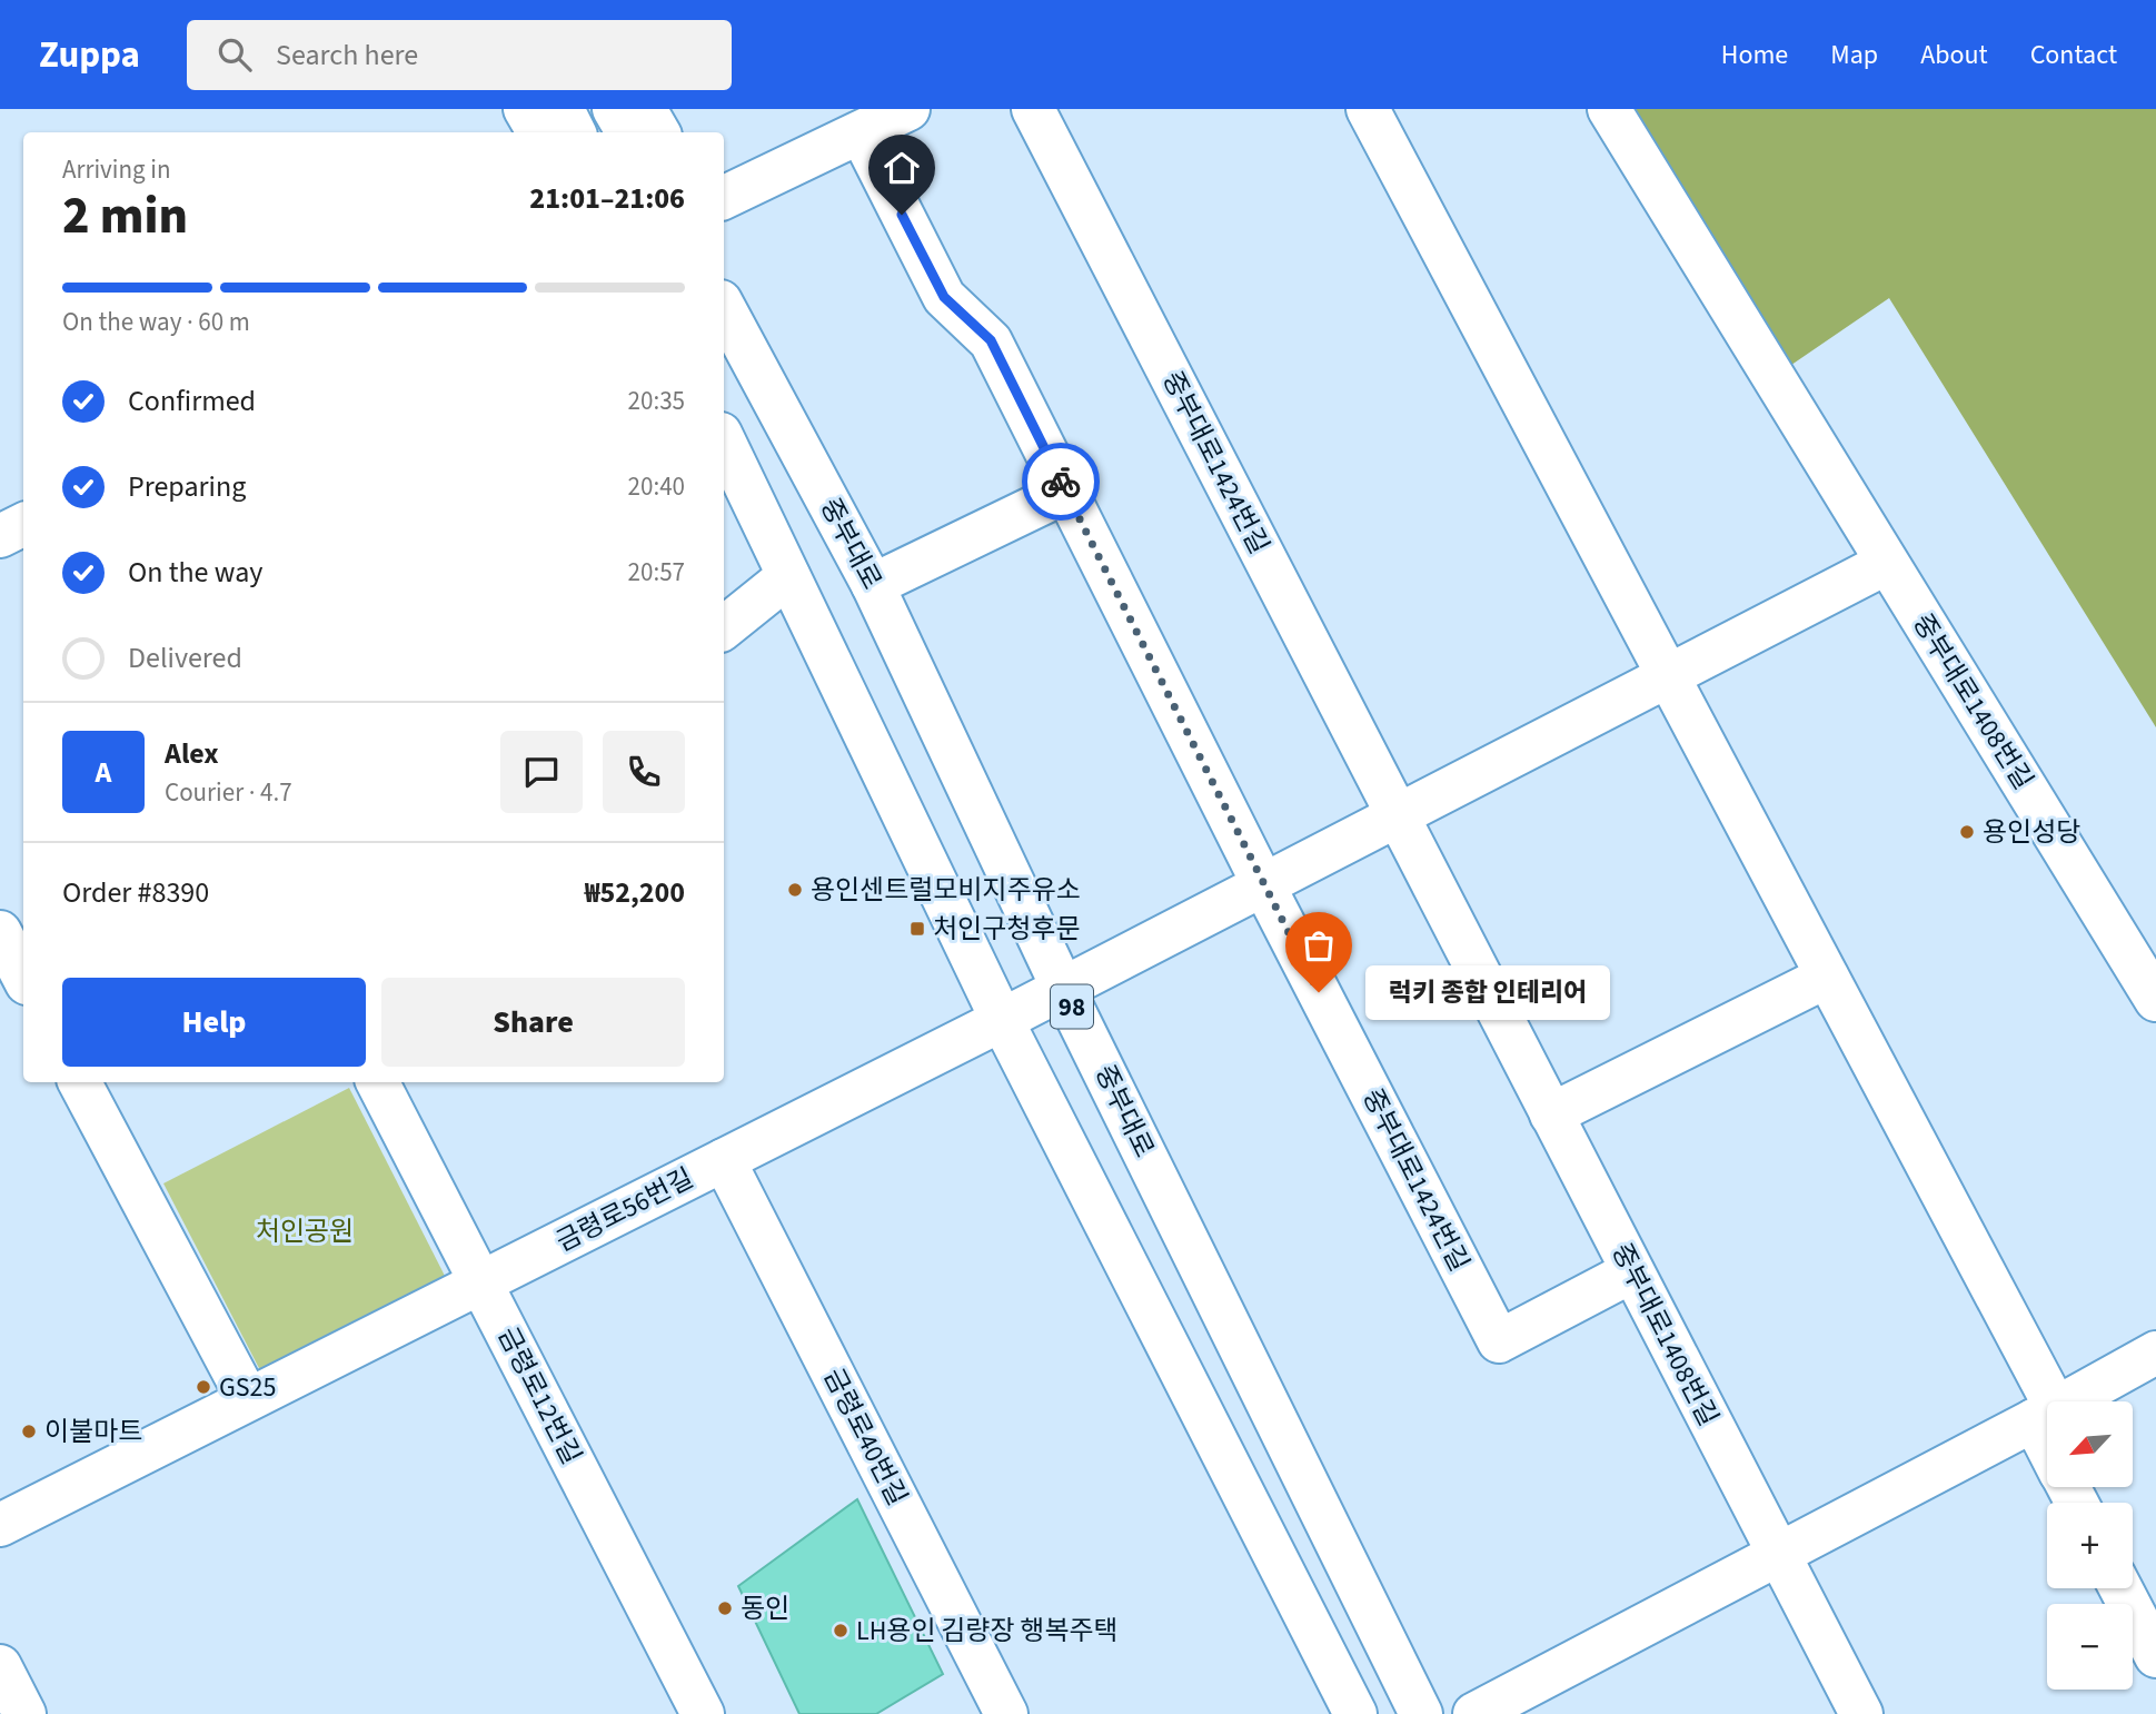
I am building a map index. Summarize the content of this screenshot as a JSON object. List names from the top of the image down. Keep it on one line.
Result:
{"streets":{"street":["중부대로1424번길","중부대로","중부대로1408번길","98","금령로56번길","금령로12번길","금령로40번길"]},"crossings":[["중부대로1424번길","중부대로1408번길"],["98","금령로56번길"],["금령로56번길","금령로12번길"],["금령로56번길","금령로40번길"]],"parks":["처인공원"],"places":{"other":["용인성당","용인센트럴모비지주유소","럭키 종합 인테리어","GS25","이불마트","동인","LH용인 김량장 행복주택"],"transit":["처인구청후문"]},"north":"bottom left","page":{"header":"Zuppa","search":"Search here","nav":["Home","Map","About","Contact"],"heading":["2 min","Arriving in","21:01–21:06"],"panel":["Alex","Courier · 4.7","Order #8390","₩52,200"],"bar":"On the way · 60 m","list":[["Confirmed","20:35"],["Preparing","20:40"],["On the way","20:57"],"Delivered"],"round":"A","buttons":["Help","Share"],"bubble":"럭키 종합 인테리어","map_buttons":["+","−"]}}
